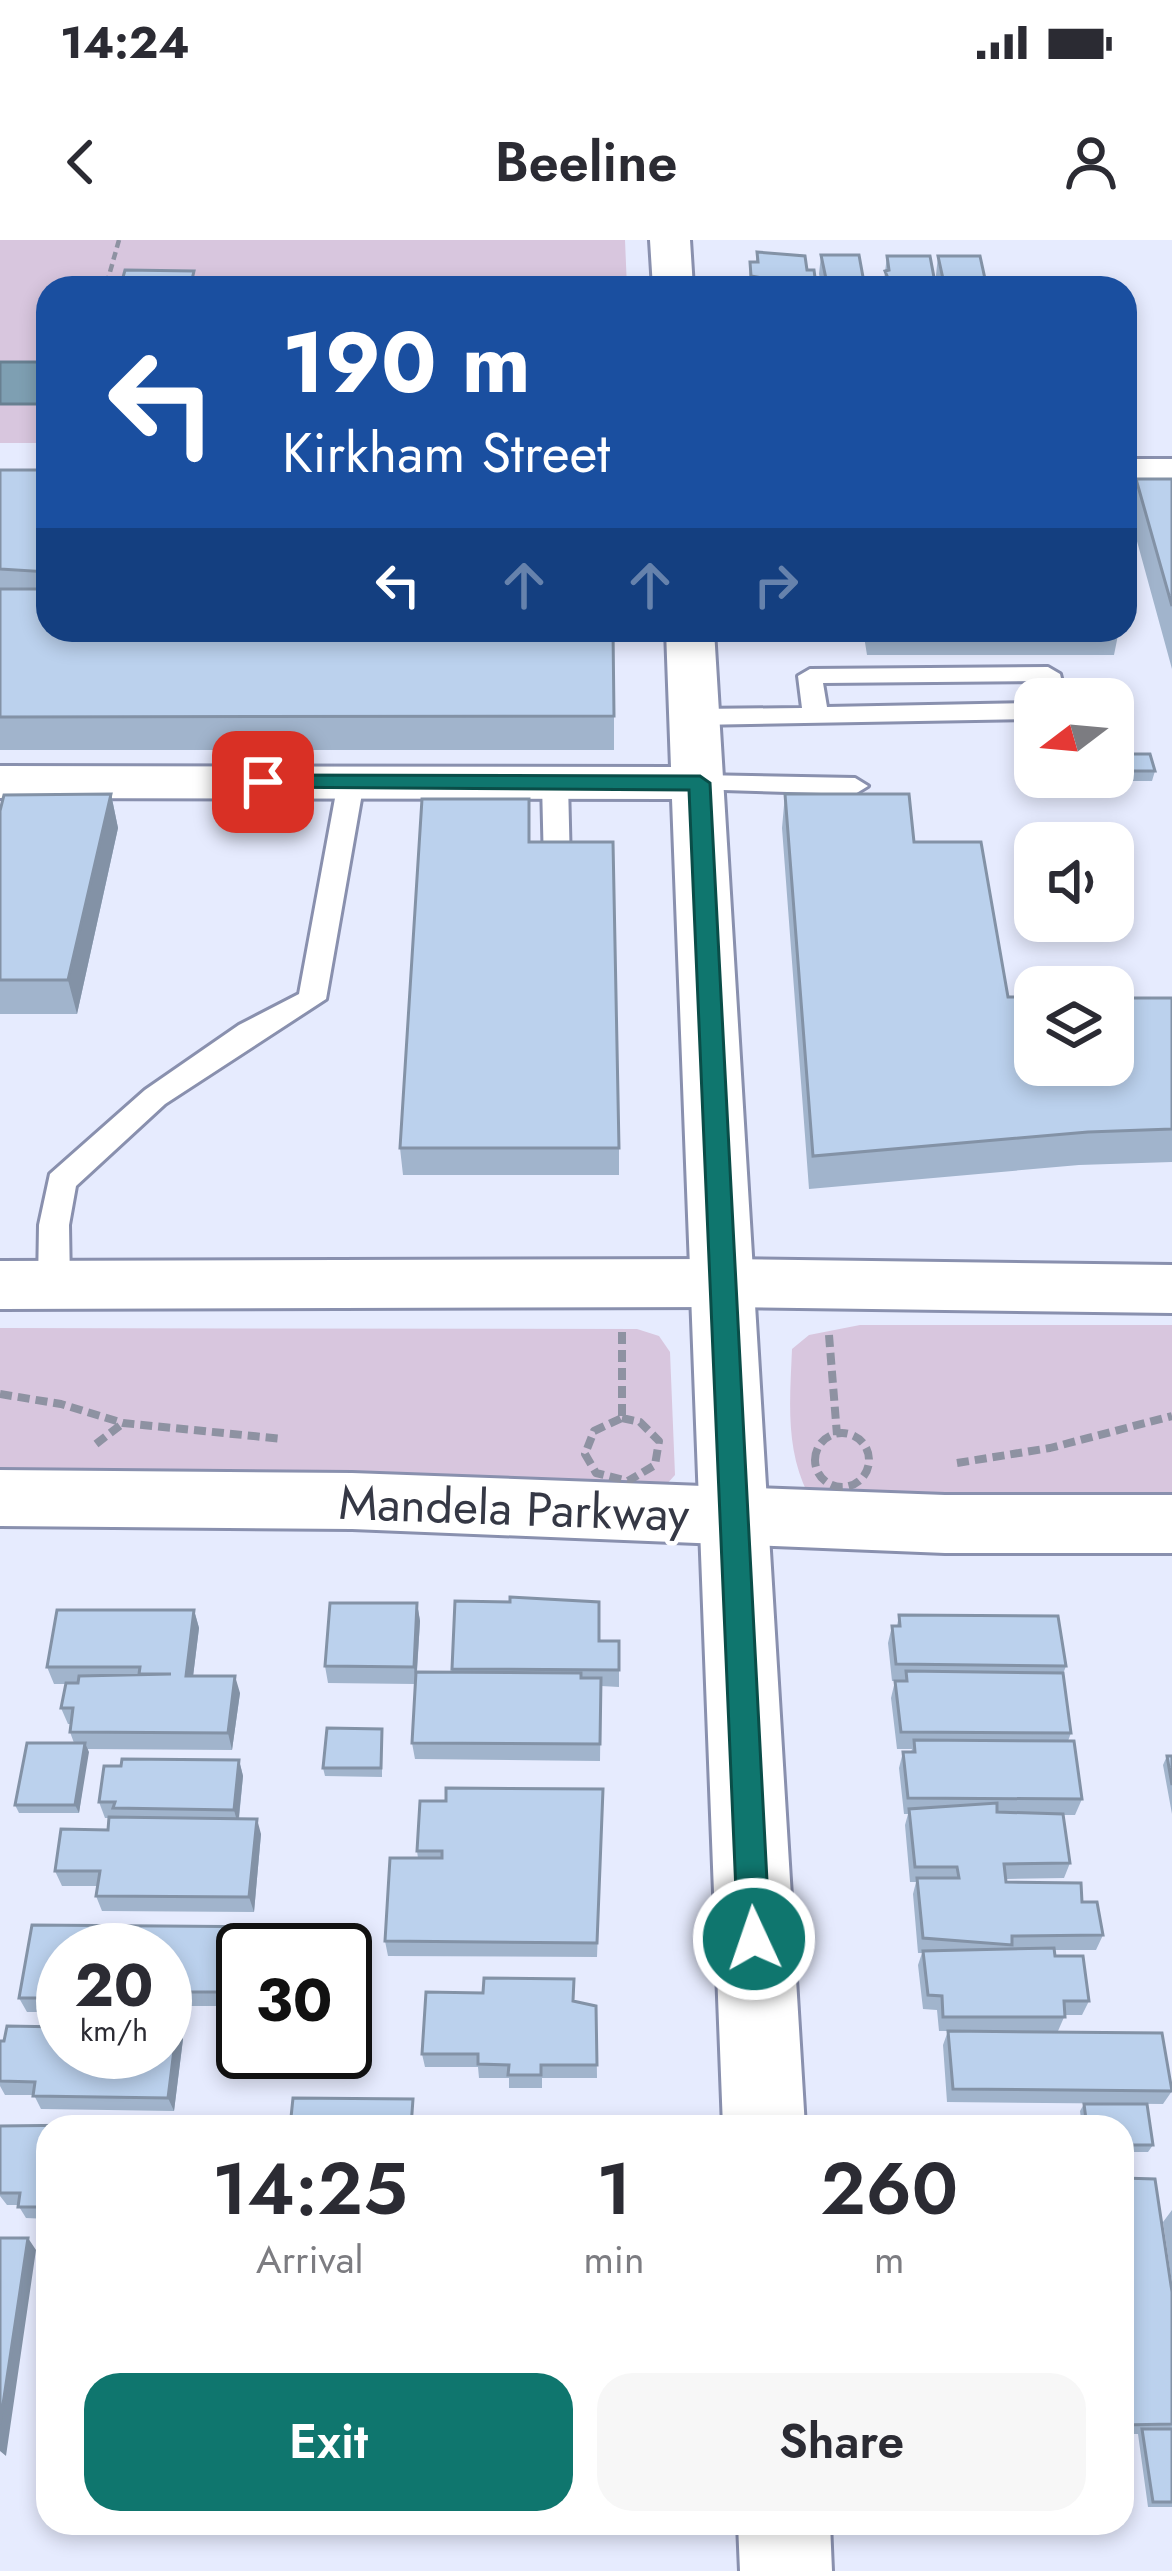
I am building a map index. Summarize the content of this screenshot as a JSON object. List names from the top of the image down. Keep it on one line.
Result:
{"streets":{"street":["Mandela Parkway"]},"north":"left","page":{"status":"14:24","header":"Beeline","turn":["190 m","Kirkham Street"],"speed":"20 km/h","limit":"30","eta":["14:25","Arrival","1","min","260","m"],"buttons":["Exit","Share"]}}
